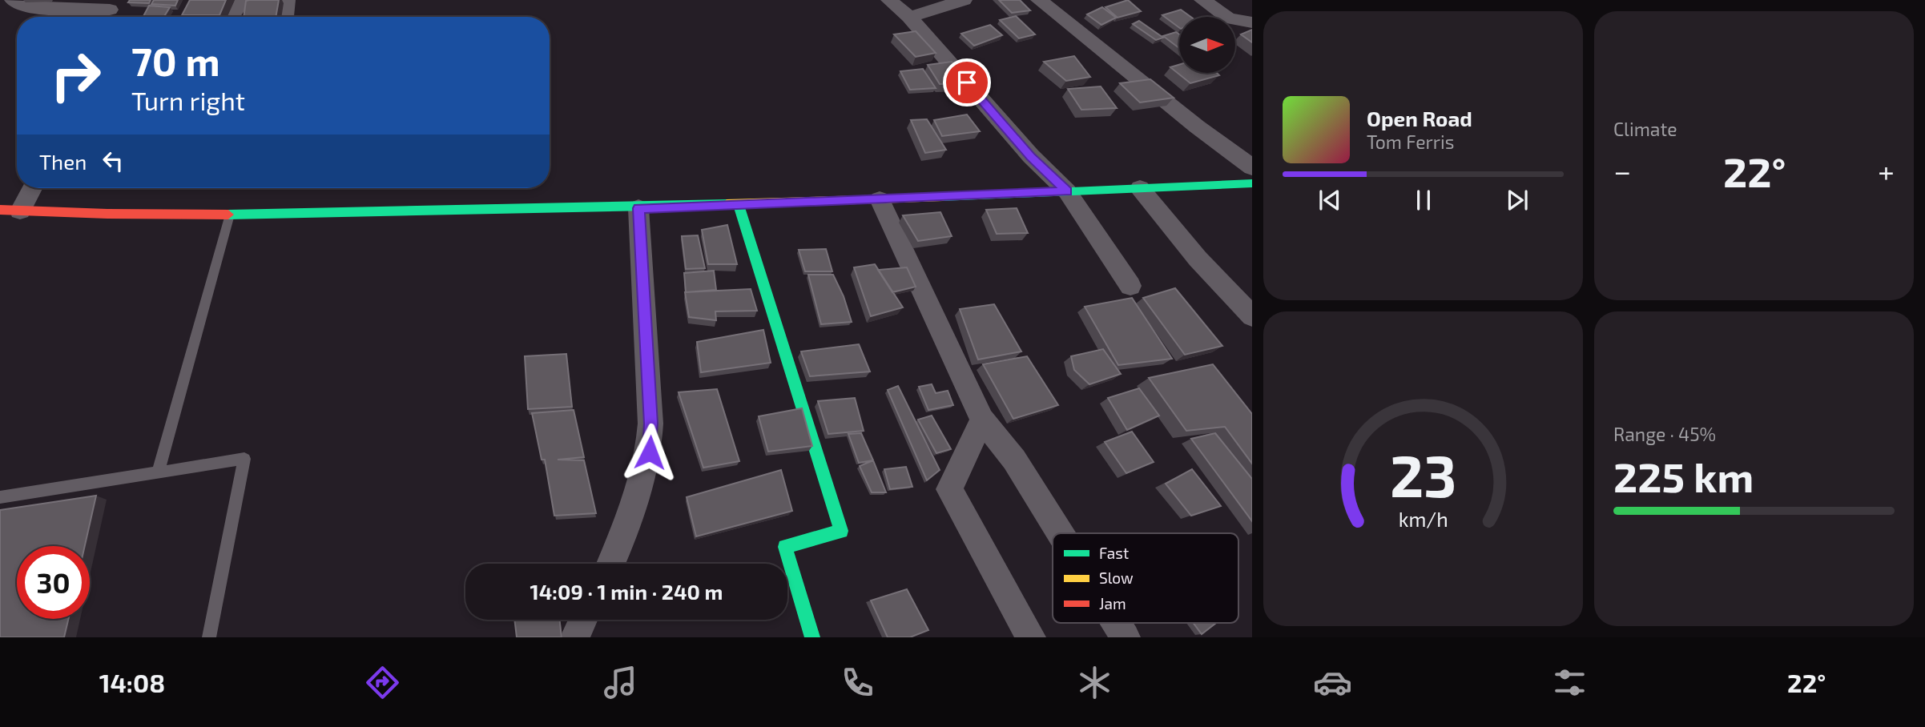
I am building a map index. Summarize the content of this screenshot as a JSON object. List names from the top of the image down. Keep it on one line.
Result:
{"legend":["Fast","Slow","Jam"],"north":"right","page":{"tile":["Climate",["Range · 45%","225 km"]],"turn":["70 m","Turn right"],"song":["Open Road","Tom Ferris"],"then":"Then","heat":["−","22°","+"],"limit":"30","trip":"14:09 · 1 min · 240 m","tabs":["14:08","22°"],"gauge":["23","km/h"]}}
